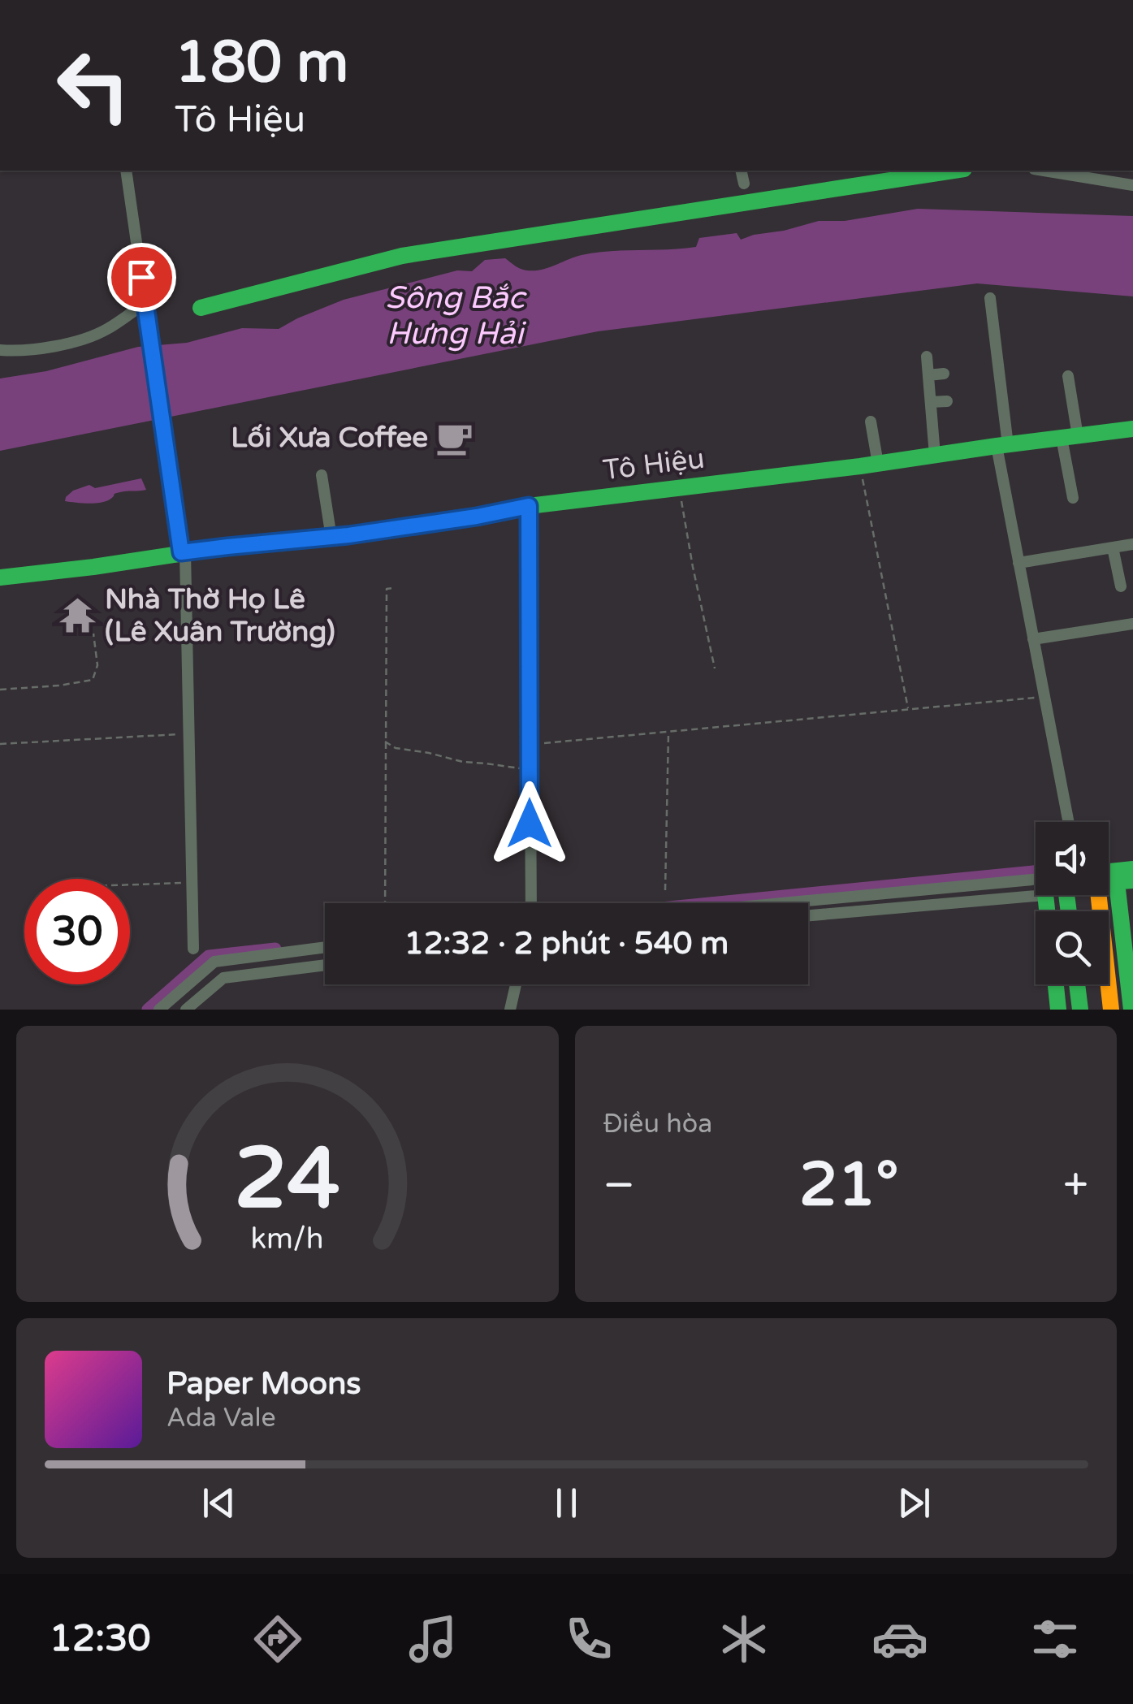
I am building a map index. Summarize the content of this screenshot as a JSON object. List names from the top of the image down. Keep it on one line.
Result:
{"streets":{"main road":["Tô Hiệu"]},"water":["Sông Bắc Hưng Hải"],"places":{"cafe":["Lối Xưa Coffee"],"temple":["Nhà Thờ Họ Lê (Lê Xuân Trường)"]},"page":{"turn":["180 m","Tô Hiệu"],"limit":"30","trip":"12:32 · 2 phút · 540 m","tile":"Điều hòa","heat":["−","21°","+"],"song":["Paper Moons","Ada Vale"],"tabs":"12:30","gauge":["24","km/h"]}}
